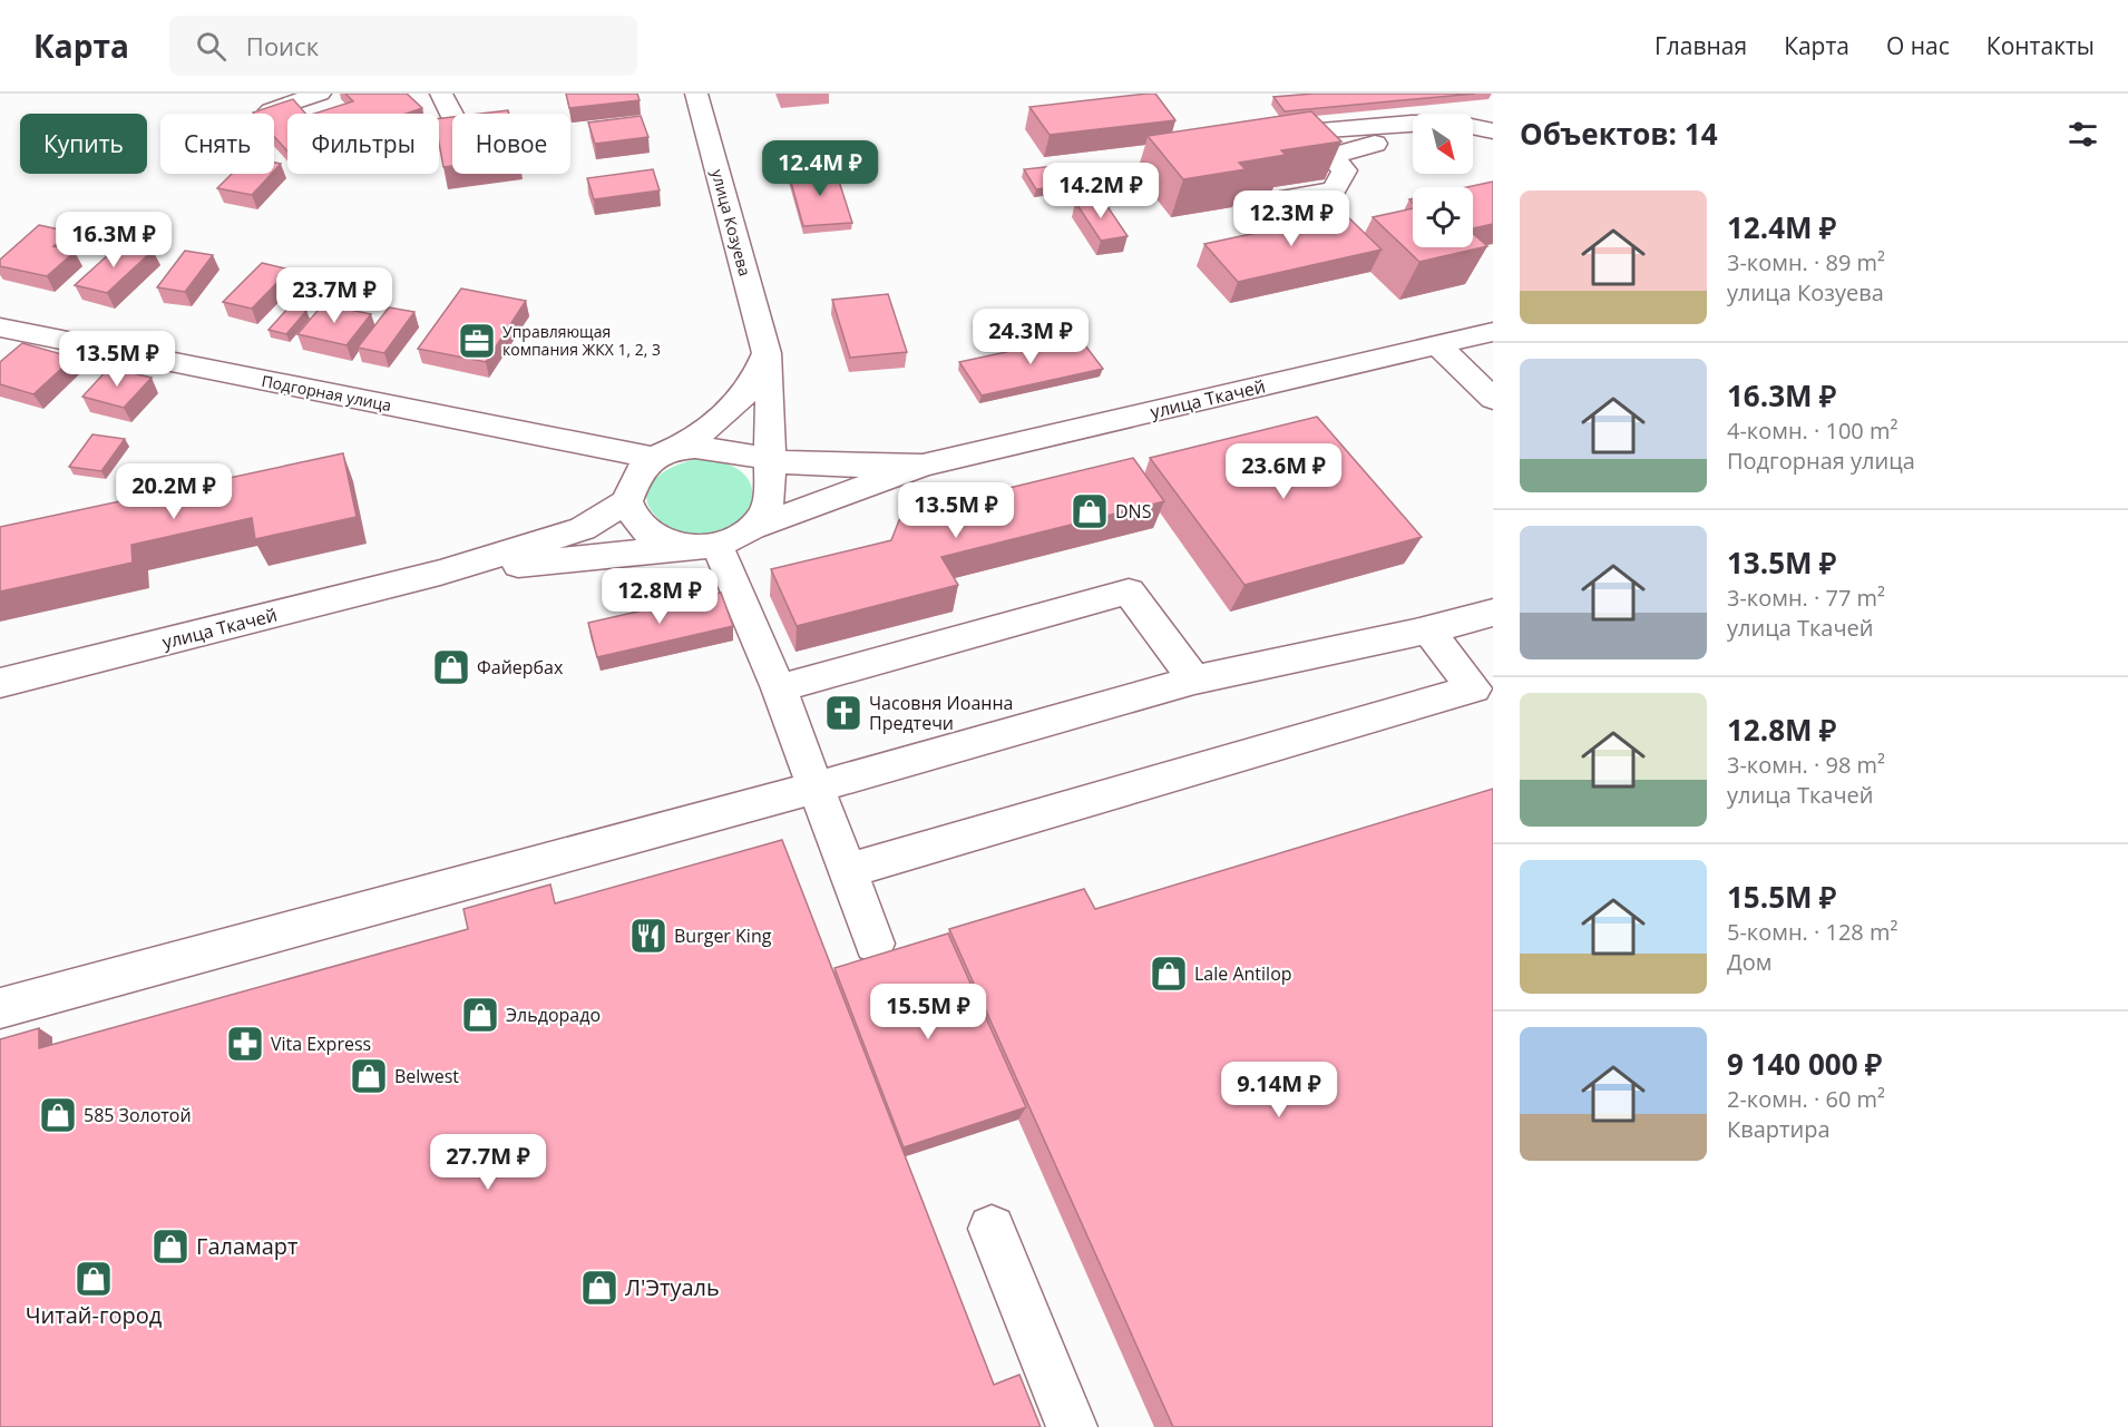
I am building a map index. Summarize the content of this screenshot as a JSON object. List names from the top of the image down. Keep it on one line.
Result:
{"streets":{"street":["улица Козуева","Подгорная улица","улица Ткачей"]},"crossings":[["улица Козуева","Подгорная улица"],["улица Козуева","улица Ткачей"],["Подгорная улица","улица Ткачей"]],"places":{"office":["Управляющая компания ЖКХ 1, 2, 3"],"shop":["DNS","Файербах","Lale Antilop","Эльдорадо","Belwest","585 Золотой","Галамарт","Читай-город","Л'Этуаль"],"church":["Часовня Иоанна Предтечи"],"restaurant":["Burger King"],"pharmacy":["Vita Express"]},"north":"bottom right","page":{"header":"Карта","search":"Поиск","nav":["Главная","Карта","О нас","Контакты"],"heading":"Объектов: 14","chip":["Купить","Снять","Фильтры","Новое"],"price":["12.4M ₽","14.2M ₽","12.3M ₽","16.3M ₽","23.7M ₽","24.3M ₽","13.5M ₽","23.6M ₽","20.2M ₽","13.5M ₽","12.8M ₽","15.5M ₽","9.14M ₽","27.7M ₽"],"list":[{"name":"12.4M ₽","note":"3-комн. · 89 m² · улица Козуева"},{"name":"16.3M ₽","note":"4-комн. · 100 m² · Подгорная улица"},{"name":"13.5M ₽","note":"3-комн. · 77 m² · улица Ткачей"},{"name":"12.8M ₽","note":"3-комн. · 98 m² · улица Ткачей"},{"name":"15.5M ₽","note":"5-комн. · 128 m² · Дом"},{"name":"9 140 000 ₽","note":"2-комн. · 60 m² · Квартира"}]}}
